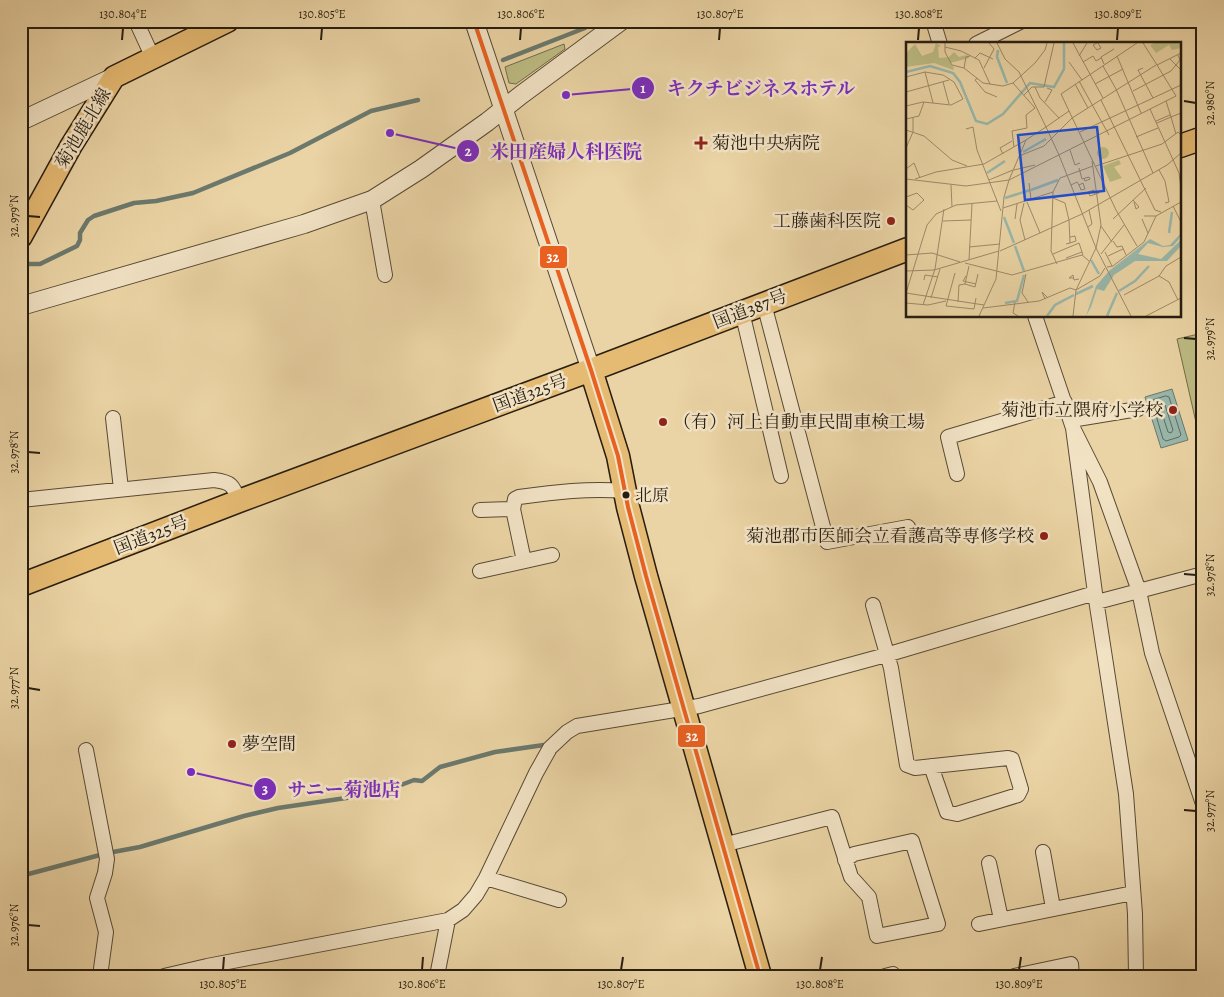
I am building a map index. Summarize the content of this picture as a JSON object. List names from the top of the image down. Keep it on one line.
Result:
{"streets":{"highway":["国道387号","国道325号"],"main road":["菊池鹿北線"]},"crossings":[["国道387号","国道325号"]],"places":{"other":["キクチビジネスホテル","米田産婦人科医院","工藤歯科医院","菊池市立隈府小学校","（有）河上自動車民間車検工場","北原","菊池郡市医師会立看護高等専修学校","夢空間","サニー菊池店"],"health":["菊池中央病院"]},"lines":["transit line 32"],"coordinates":["130.804°E","130.805°E","130.806°E","130.807°E","130.808°E","130.809°E","32.980°N","32.979°N","32.978°N","32.977°N","32.976°N"]}
